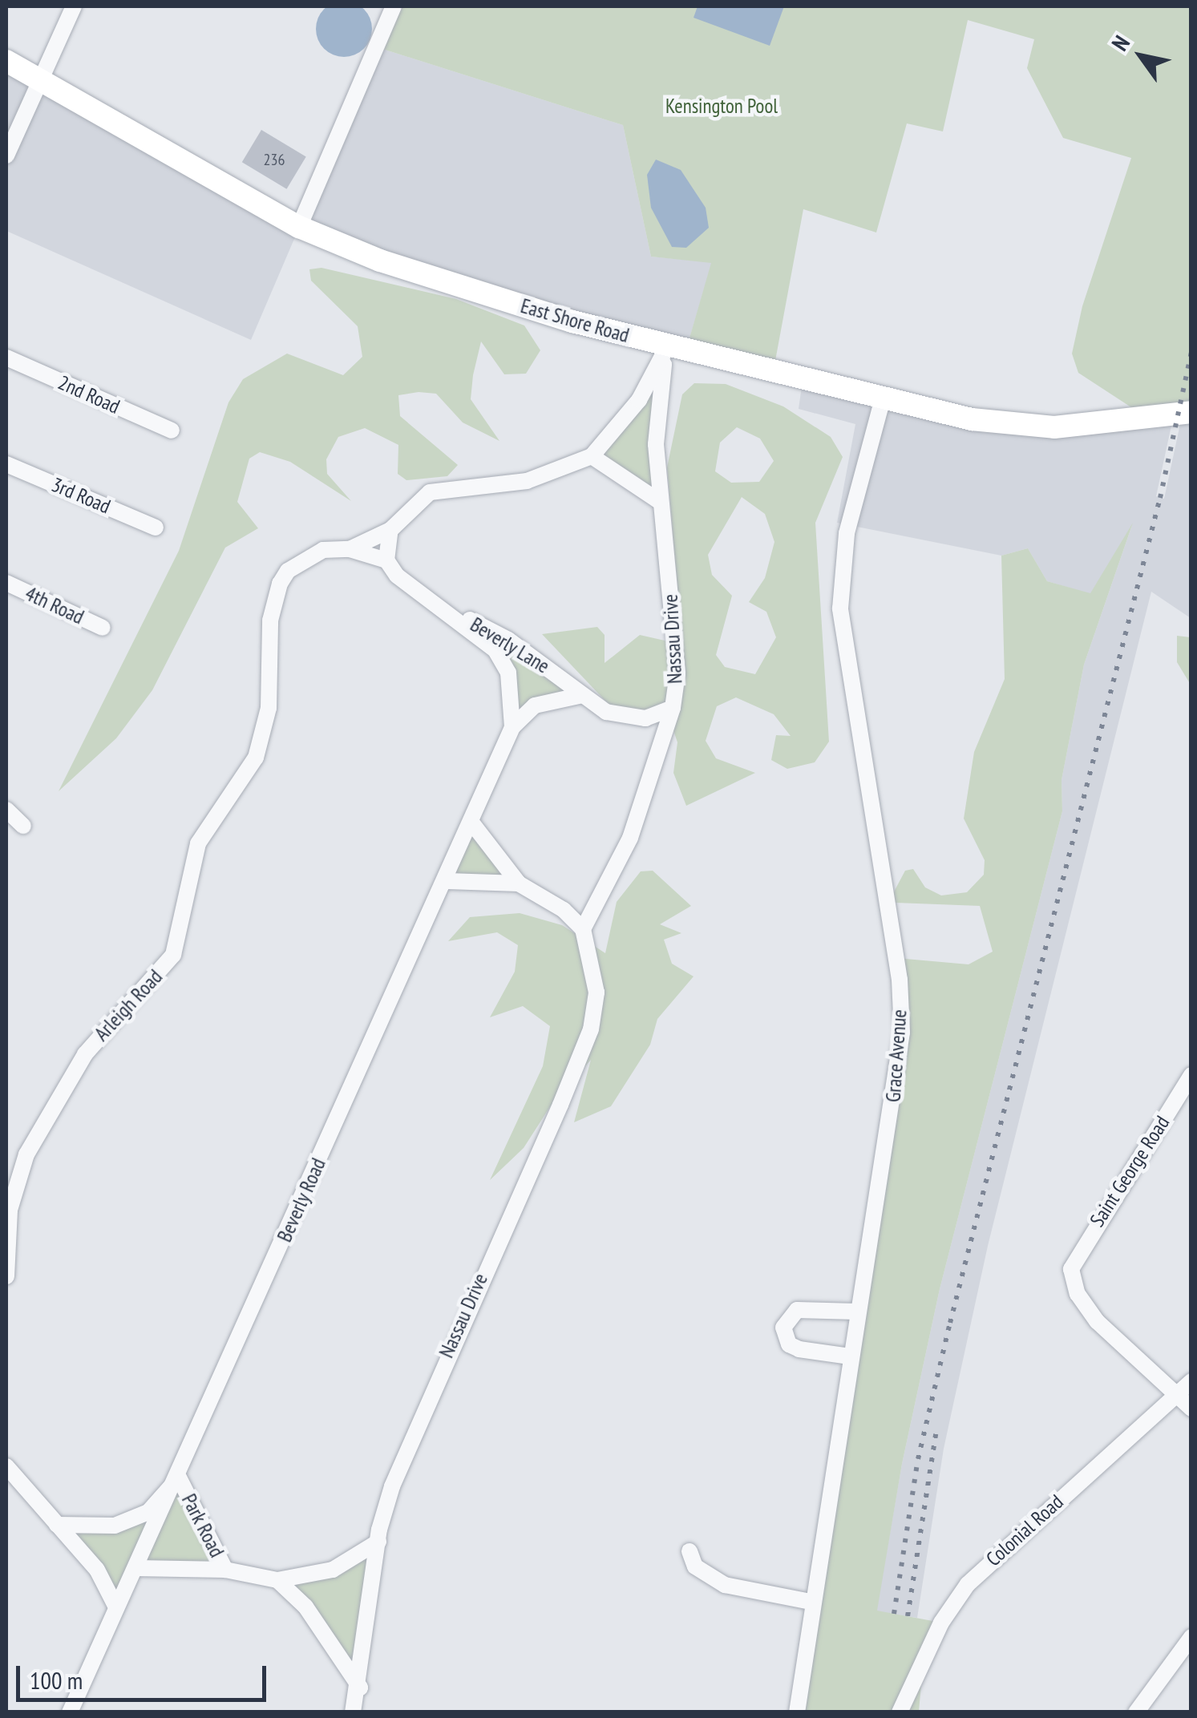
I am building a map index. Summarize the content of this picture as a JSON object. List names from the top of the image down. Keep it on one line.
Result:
{"streets":{"main road":["East Shore Road"],"street":["2nd Road","3rd Road","4th Road","Nassau Drive","Beverly Lane","Arleigh Road","Grace Avenue","Saint George Road","Beverly Road","Park Road","Colonial Road"]},"crossings":[["East Shore Road","Nassau Drive"],["East Shore Road","Arleigh Road"],["East Shore Road","Grace Avenue"],["Nassau Drive","Beverly Lane"],["Nassau Drive","Arleigh Road"],["Nassau Drive","Park Road"],["Beverly Lane","Arleigh Road"],["Beverly Lane","Beverly Road"],["Saint George Road","Colonial Road"],["Beverly Road","Park Road"]],"parks":["Kensington Pool"],"house_numbers":["236"],"scale_bar":"100 m","north":"top left"}
